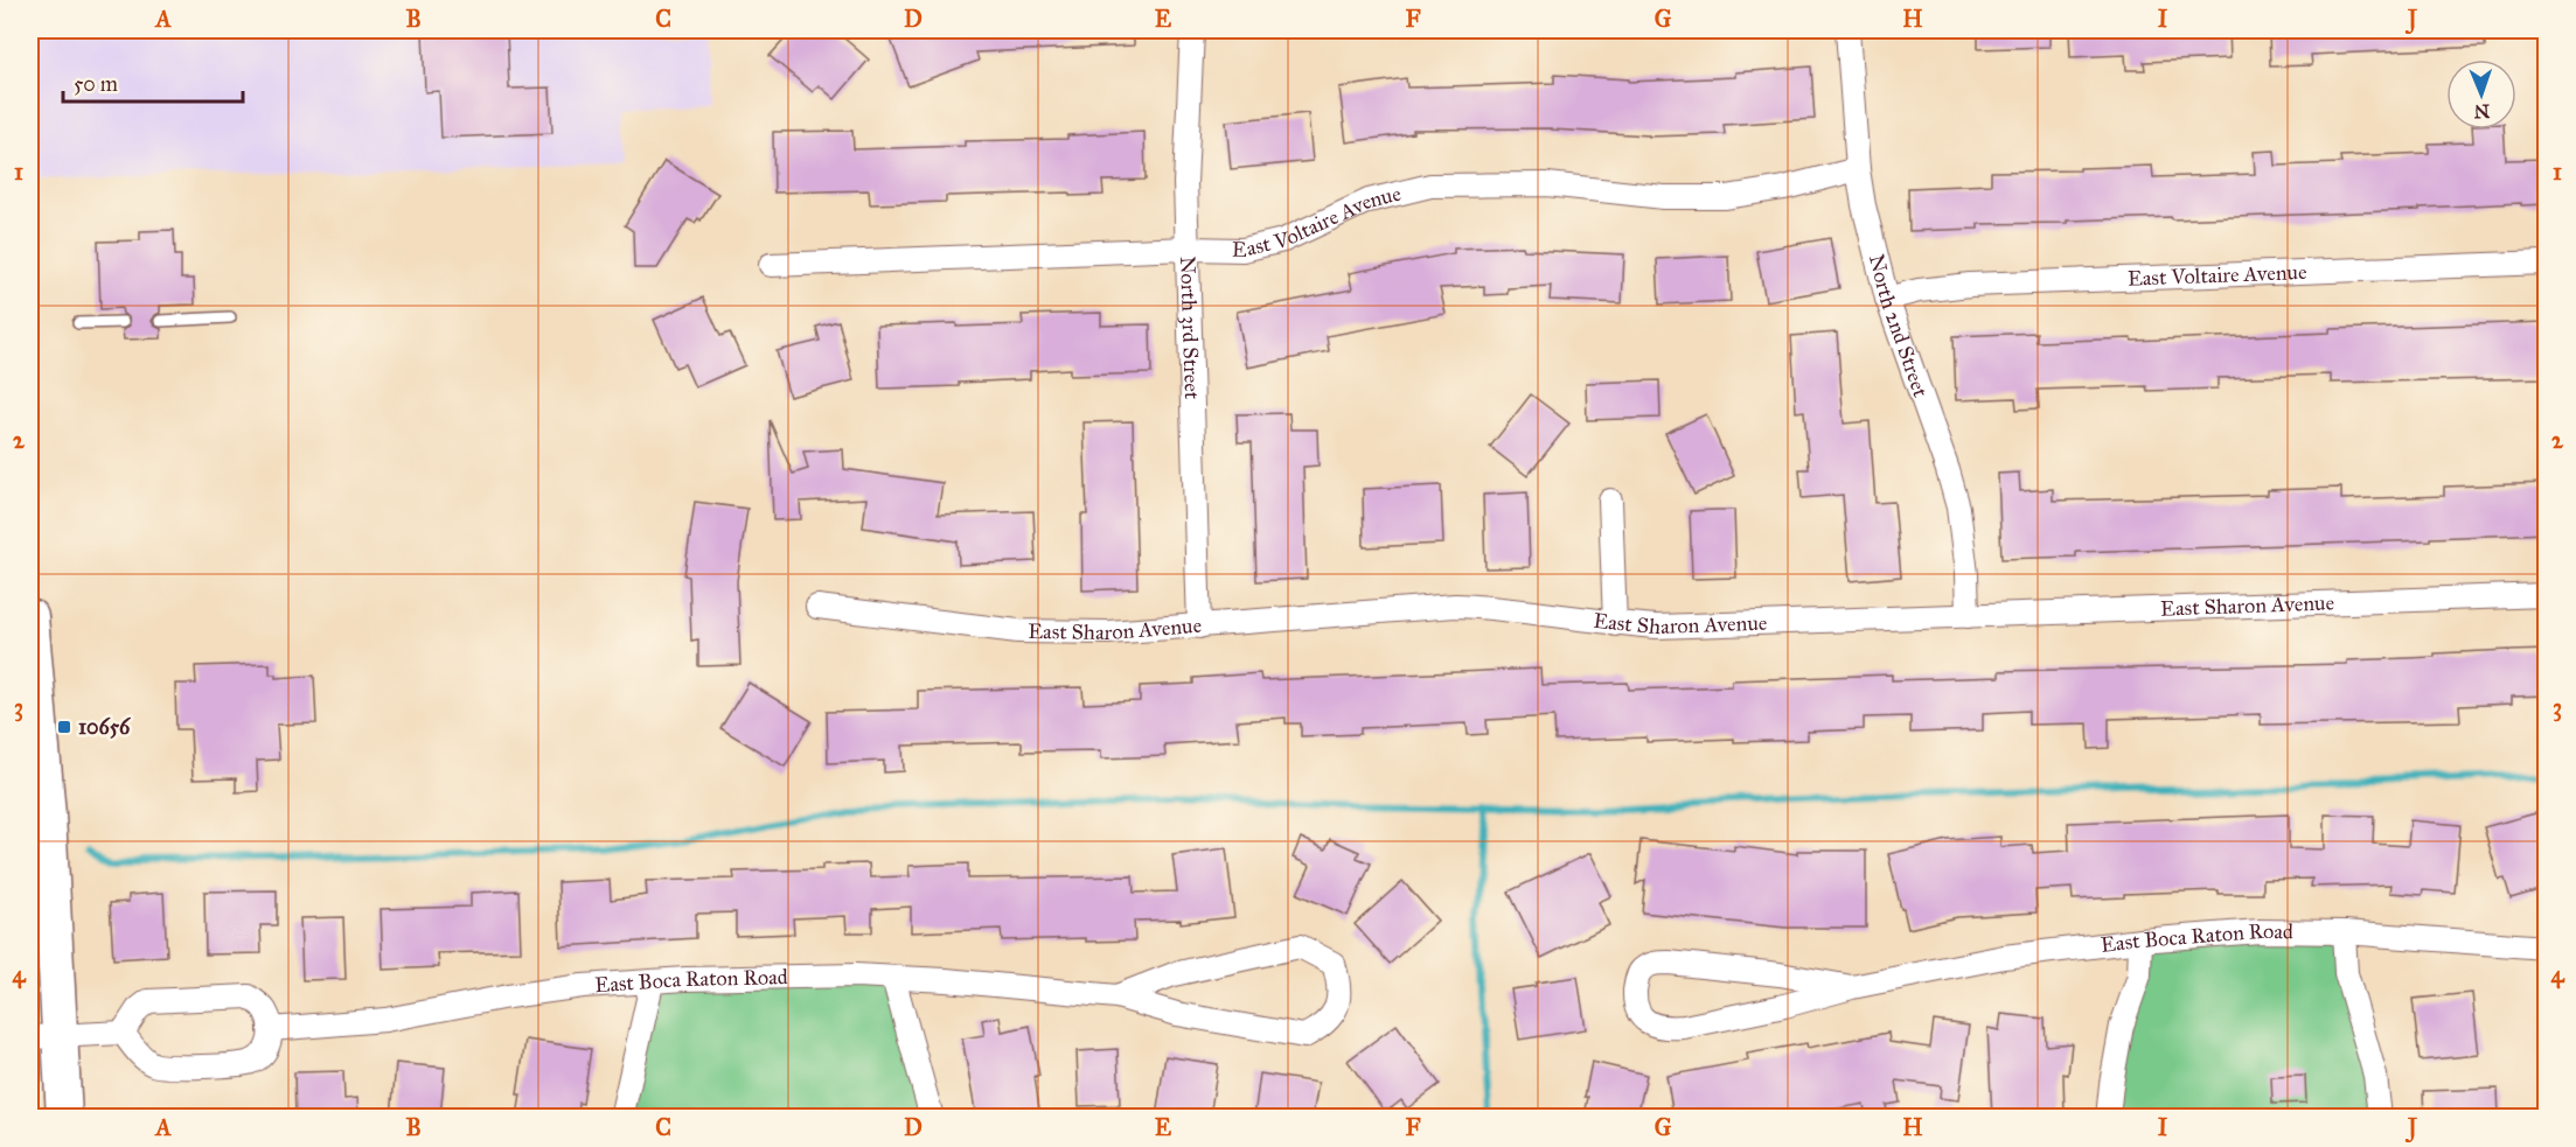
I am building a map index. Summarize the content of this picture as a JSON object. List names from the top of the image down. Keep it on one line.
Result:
{"streets":{"street":["East Voltaire Avenue","North 2nd Street","North 3rd Street","East Sharon Avenue","East Boca Raton Road"]},"crossings":[["East Voltaire Avenue","North 2nd Street"],["East Voltaire Avenue","North 3rd Street"],["North 2nd Street","East Sharon Avenue"],["North 3rd Street","East Sharon Avenue"]],"places":{"transit":["10656"]},"scale_bar":"50 m","north":"bottom","grid":{"columns":["A","B","C","D","E","F","G","H","I","J"],"rows":["1","2","3","4"]}}
